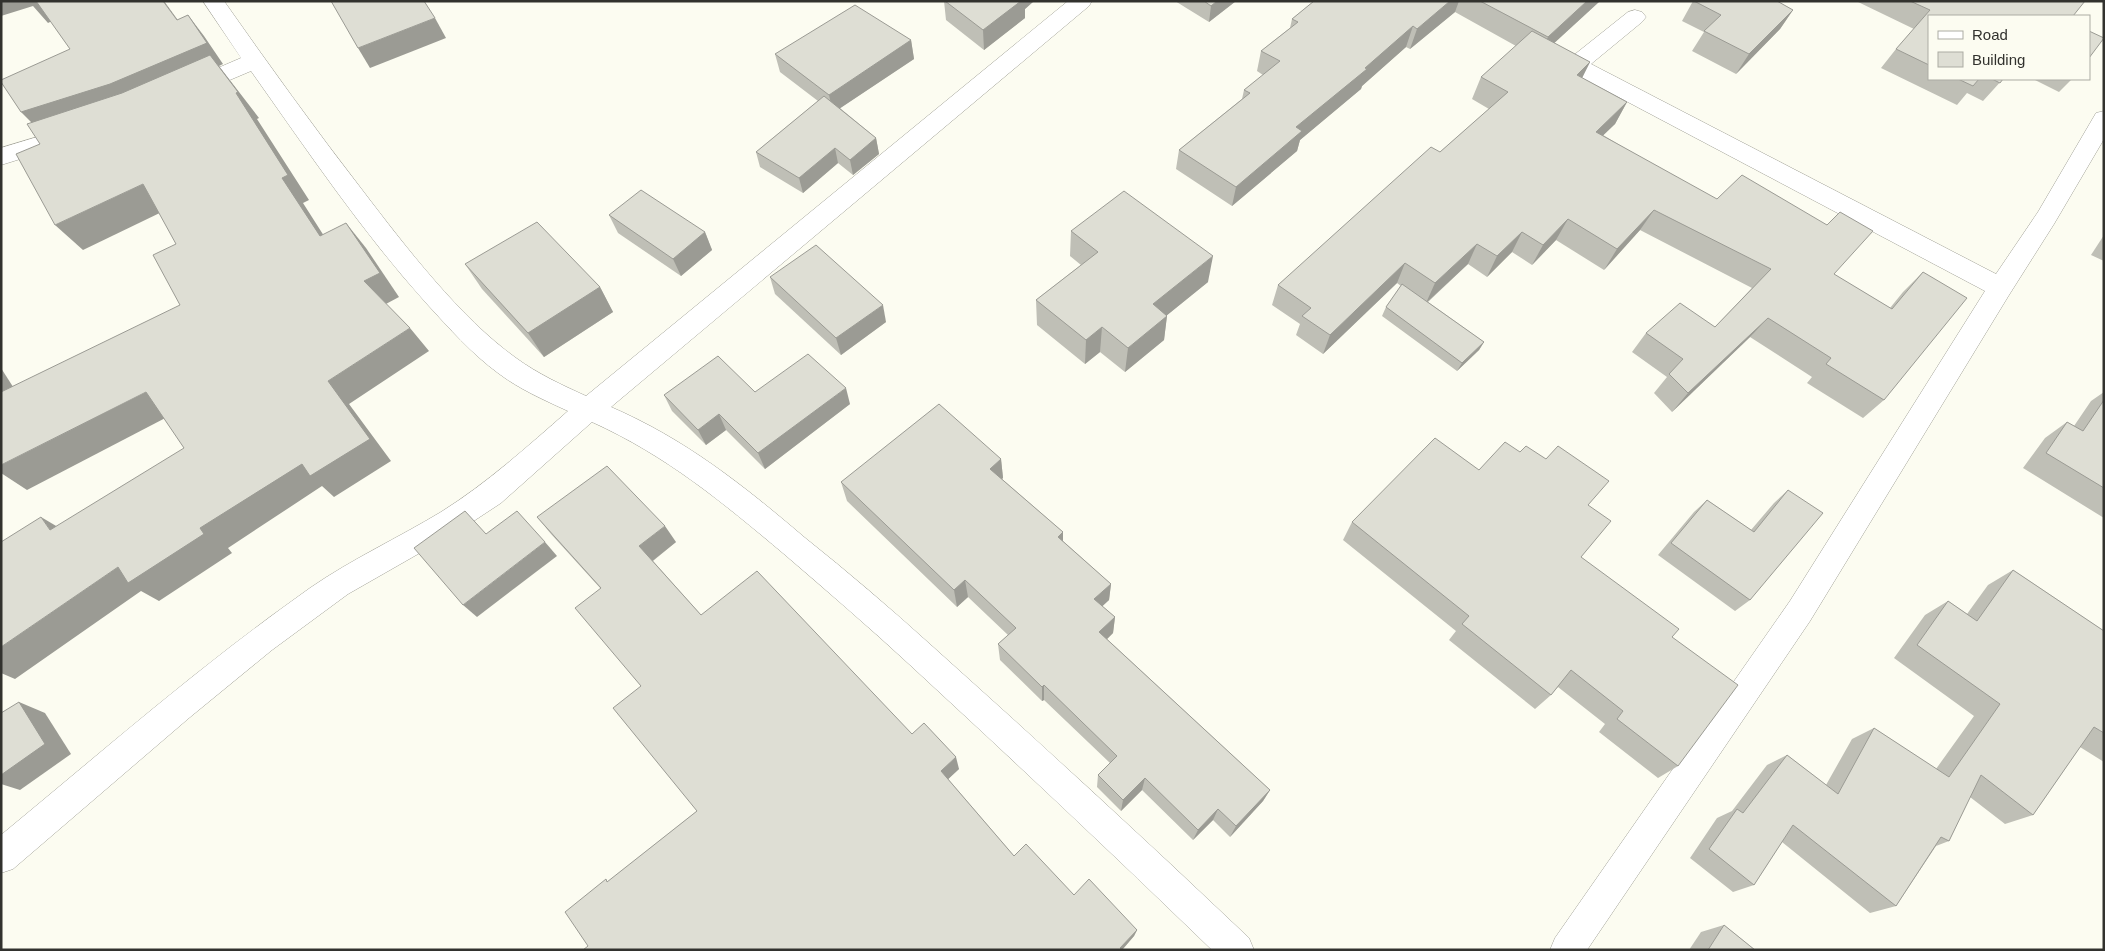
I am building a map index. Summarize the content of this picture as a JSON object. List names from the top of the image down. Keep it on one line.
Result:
{"legend":["Road","Building"]}
